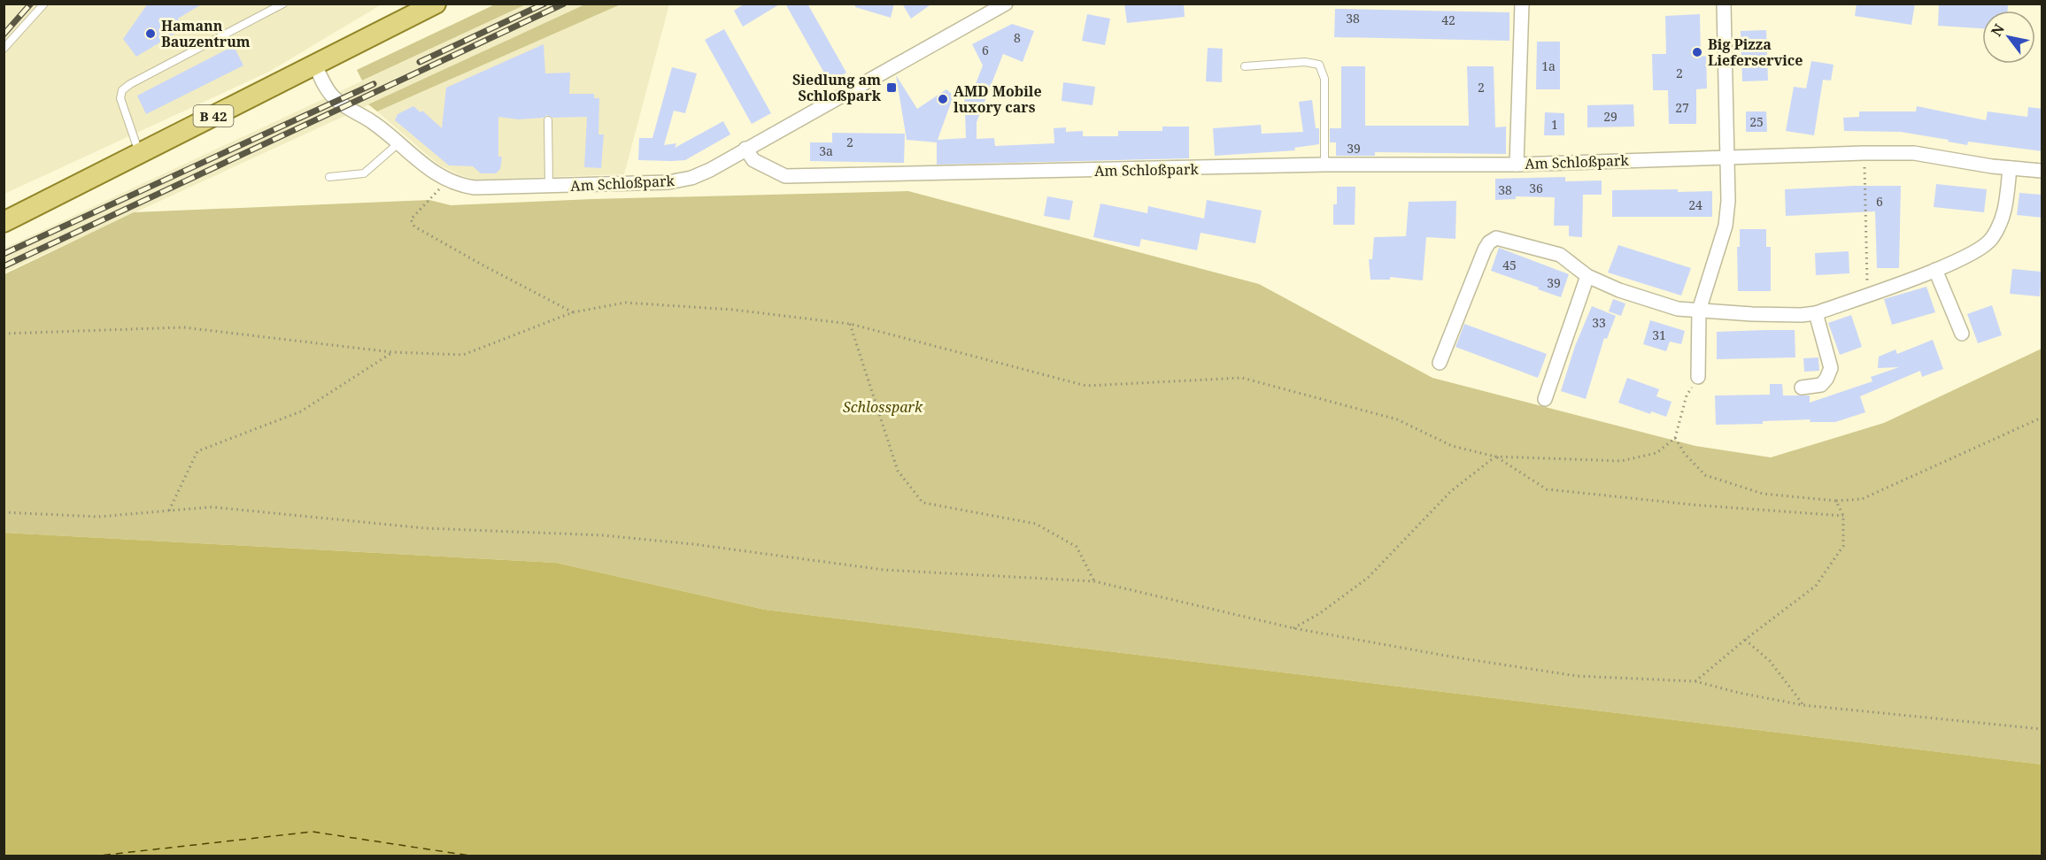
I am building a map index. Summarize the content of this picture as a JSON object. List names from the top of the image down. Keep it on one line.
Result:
{"streets":{"main road":["B 42"],"street":["Am Schloßpark"]},"crossings":[["B 42","Am Schloßpark"]],"parks":["Schlosspark"],"places":{"other":["Hamann Bauzentrum","Big Pizza Lieferservice","AMD Mobile luxory cars"],"transit":["Siedlung am Schloßpark"]},"house_numbers":["38","42","8","6","1a","2","2","27","29","25","1","2","39","3a","36","38","6","24","45","39","33","31"],"north":"top left"}
